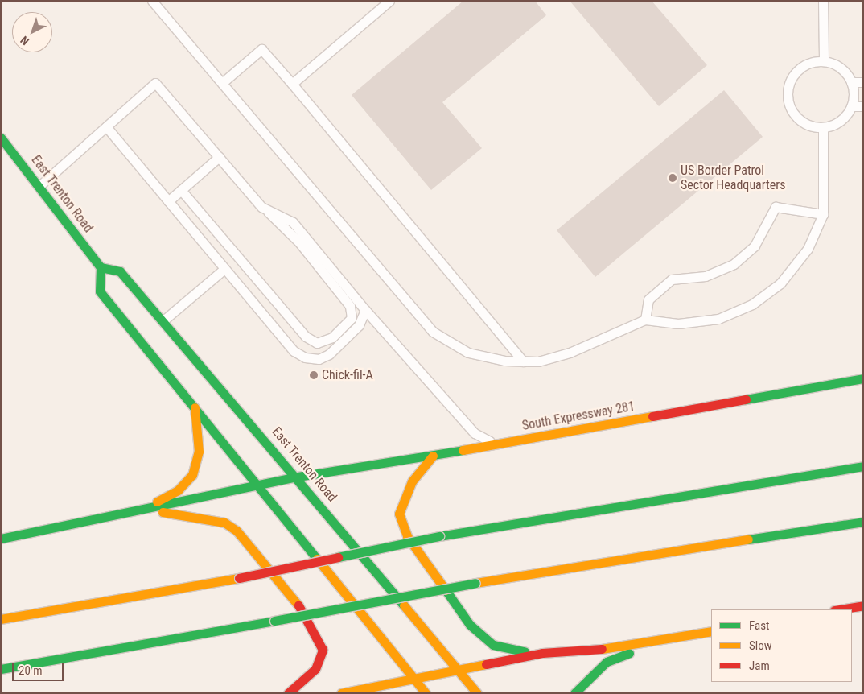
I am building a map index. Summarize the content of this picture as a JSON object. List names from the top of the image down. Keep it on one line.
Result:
{"streets":{"main road":["East Trenton Road","South Expressway 281"]},"crossings":[["East Trenton Road","South Expressway 281"]],"places":["US Border Patrol Sector Headquarters","Chick-fil-A"],"legend":["Fast","Slow","Jam"],"scale_bar":"20 m","north":"bottom left"}
